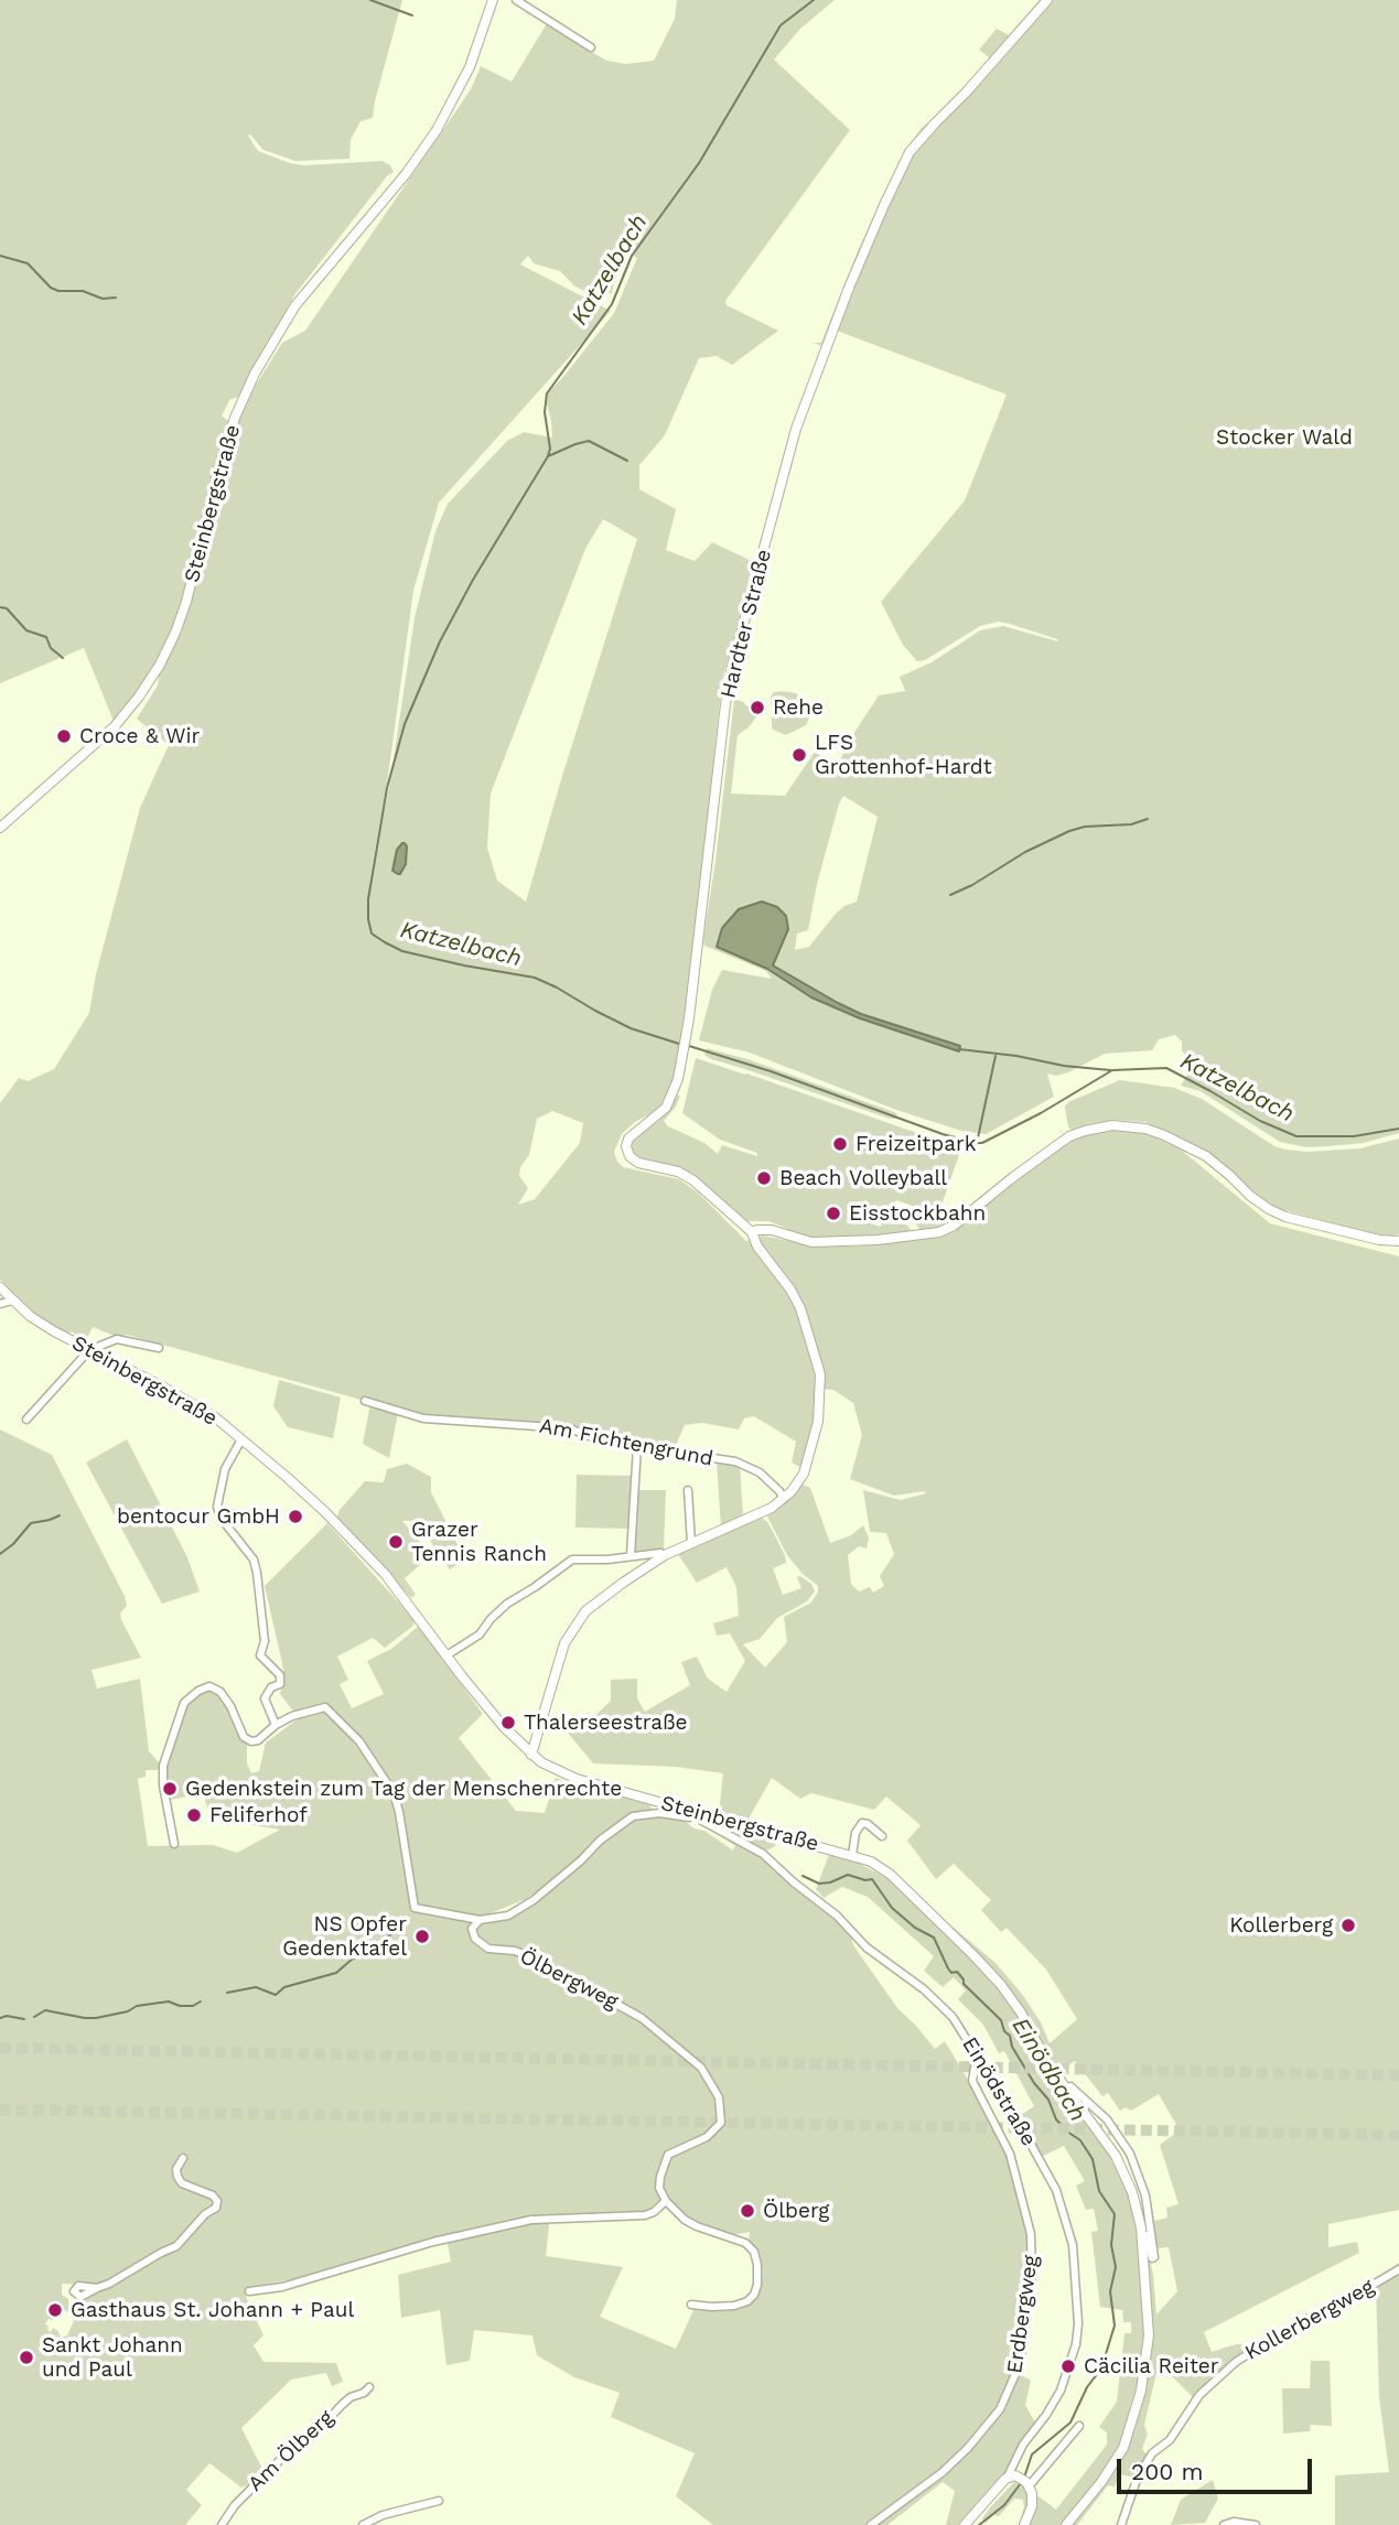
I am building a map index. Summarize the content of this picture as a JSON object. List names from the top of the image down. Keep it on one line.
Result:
{"streets":{"main road":["Steinbergstraße","Hardter Straße"],"street":["Am Fichtengrund","Ölbergweg","Einödstraße","Erdbergweg","Kollerbergweg","Am Ölberg"]},"crossings":[["Steinbergstraße","Einödstraße"],["Einödstraße","Erdbergweg"]],"water":["Katzelbach","Einödbach"],"parks":["Stocker Wald"],"places":["Rehe","Croce & Wir","LFS Grottenhof-Hardt","Freizeitpark","Beach Volleyball","Eisstockbahn","bentocur GmbH","Grazer Tennis Ranch","Thalerseestraße","Gedenkstein zum Tag der Menschenrechte","Feliferhof","Kollerberg","NS Opfer Gedenktafel","Ölberg","Gasthaus St. Johann + Paul","Sankt Johann und Paul","Cäcilia Reiter"],"scale_bar":"200 m"}
